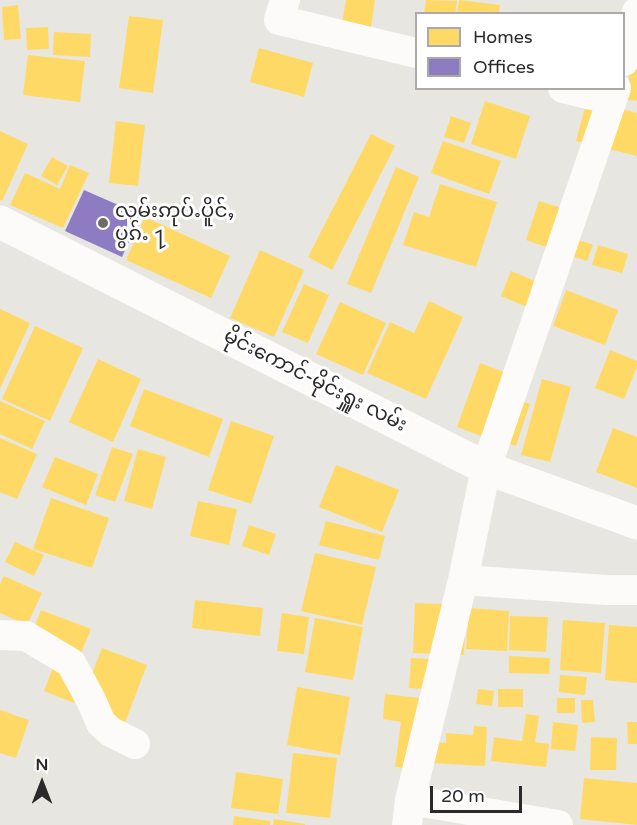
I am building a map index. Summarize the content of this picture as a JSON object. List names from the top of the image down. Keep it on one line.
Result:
{"streets":{"main road":["မိုင်းကောင်-မိုင်းရှူး လမ်း"]},"places":["လုမ်းဢုပ်ႉပိူင်ႇ ပွၵ်ႉ ႑"],"legend":["Homes","Offices"],"scale_bar":"20 m","north":"top"}
